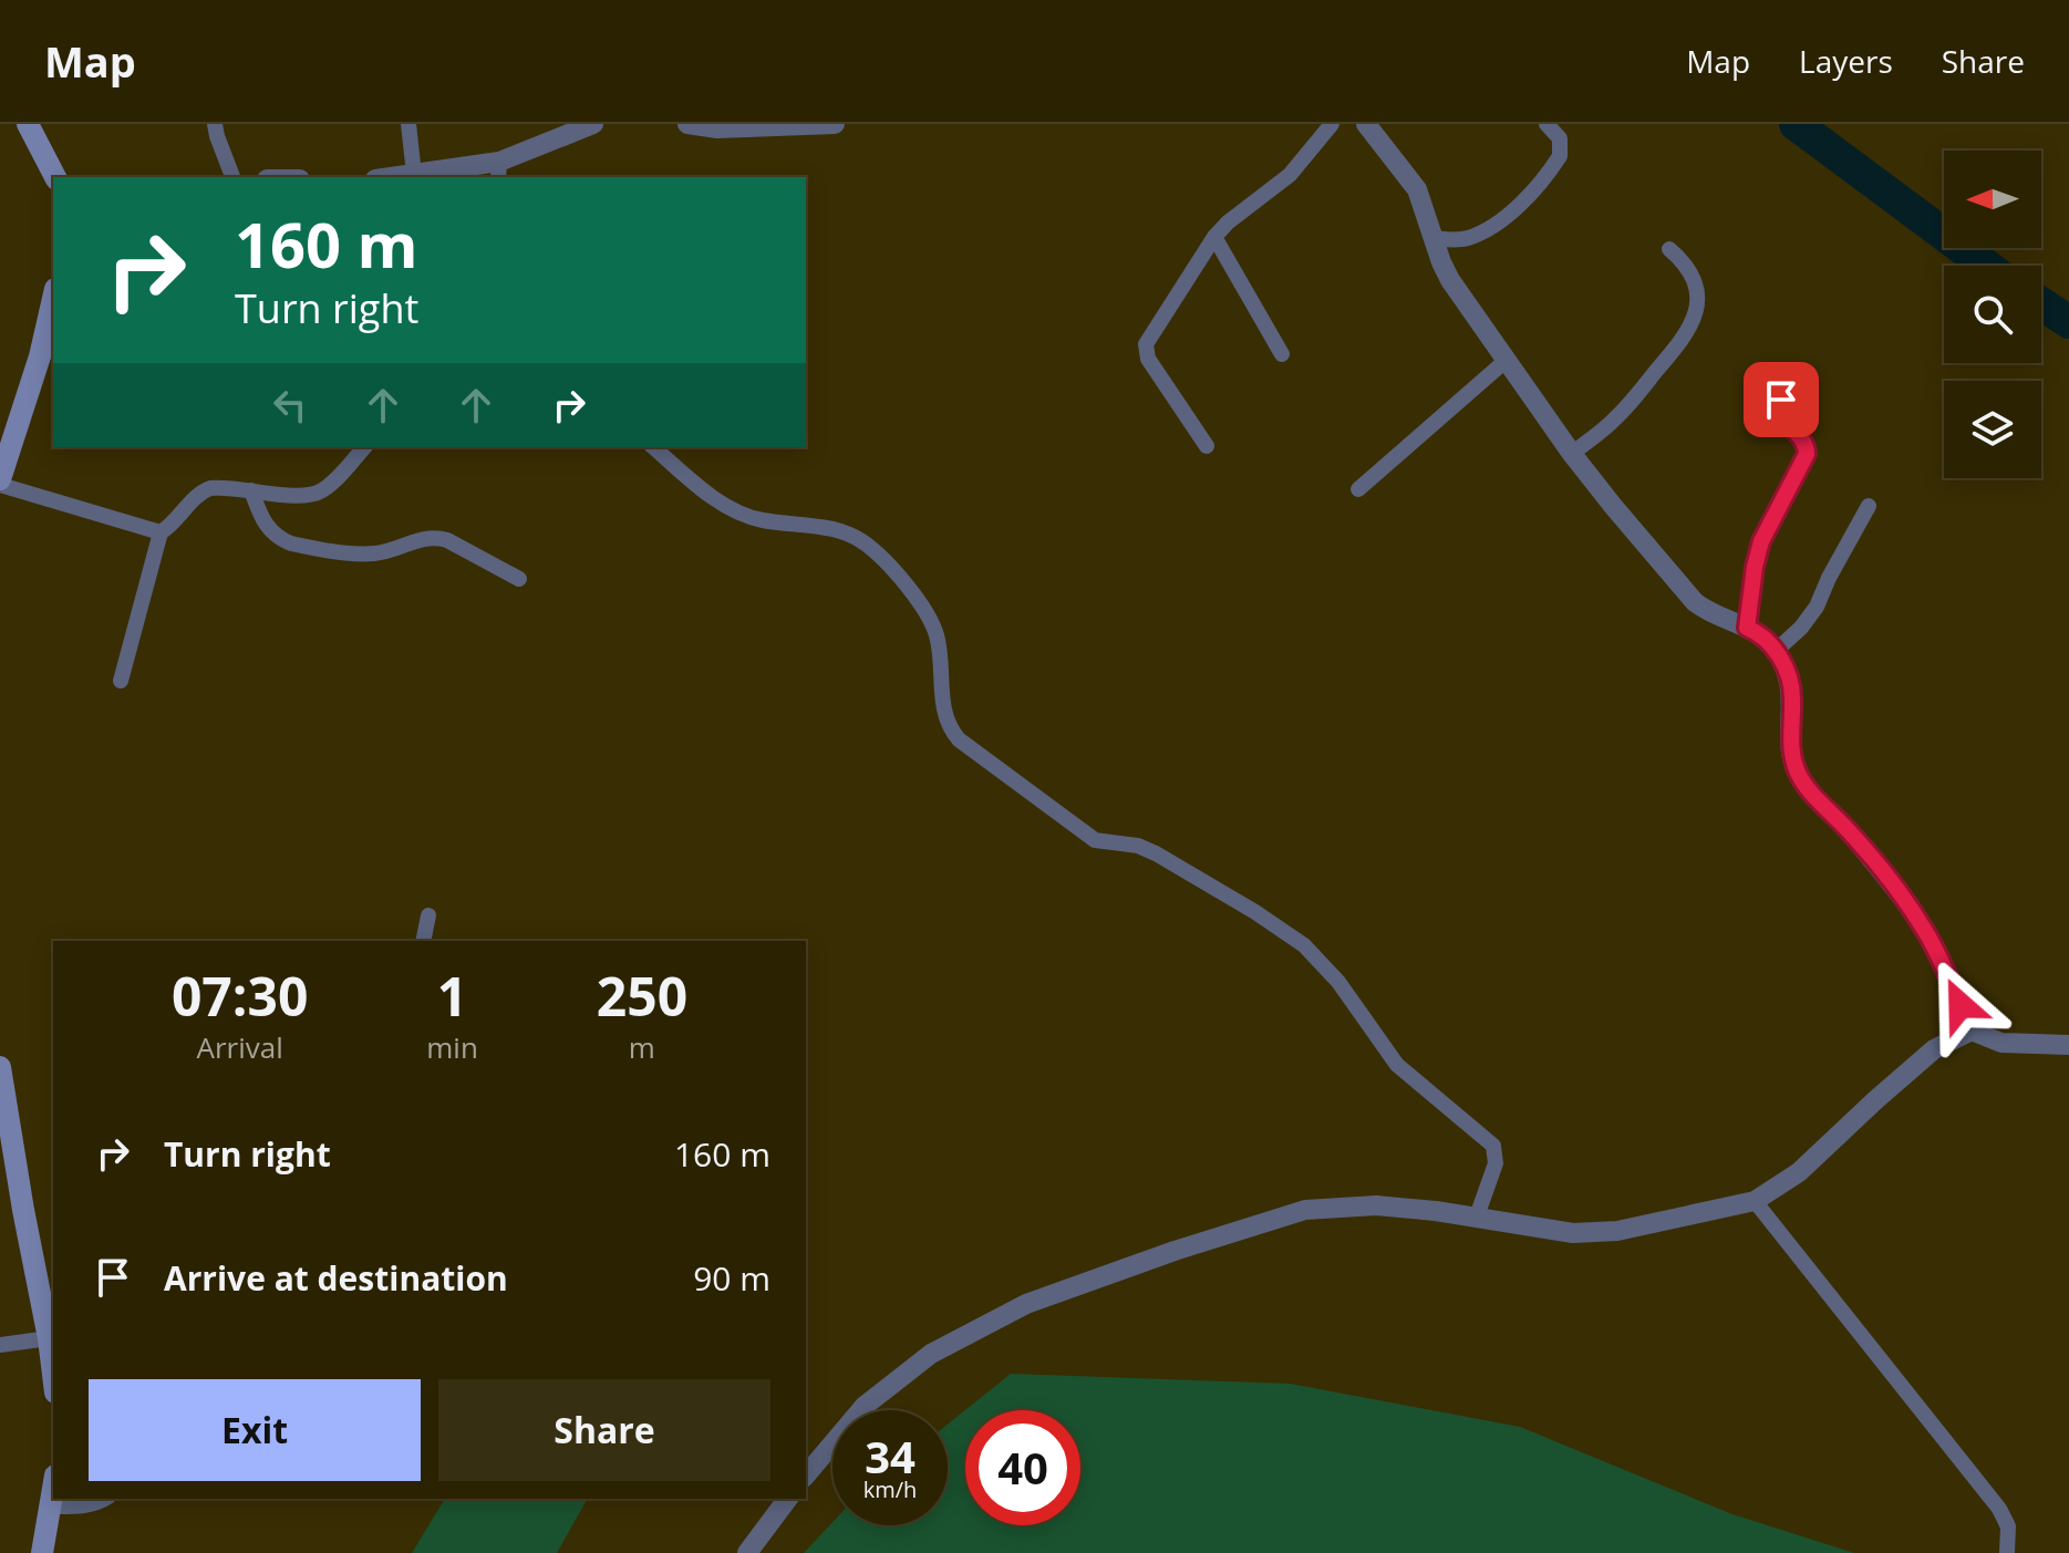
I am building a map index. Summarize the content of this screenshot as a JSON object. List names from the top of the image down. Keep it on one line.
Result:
{"north":"left","page":{"header":"Map","nav":["Map","Layers","Share"],"turn":["160 m","Turn right"],"eta":["07:30","Arrival","1","min","250","m"],"list":[{"name":"Turn right","value":"160 m"},{"name":"Arrive at destination","value":"90 m"}],"buttons":["Exit","Share"],"speed":"34 km/h","limit":"40"}}
